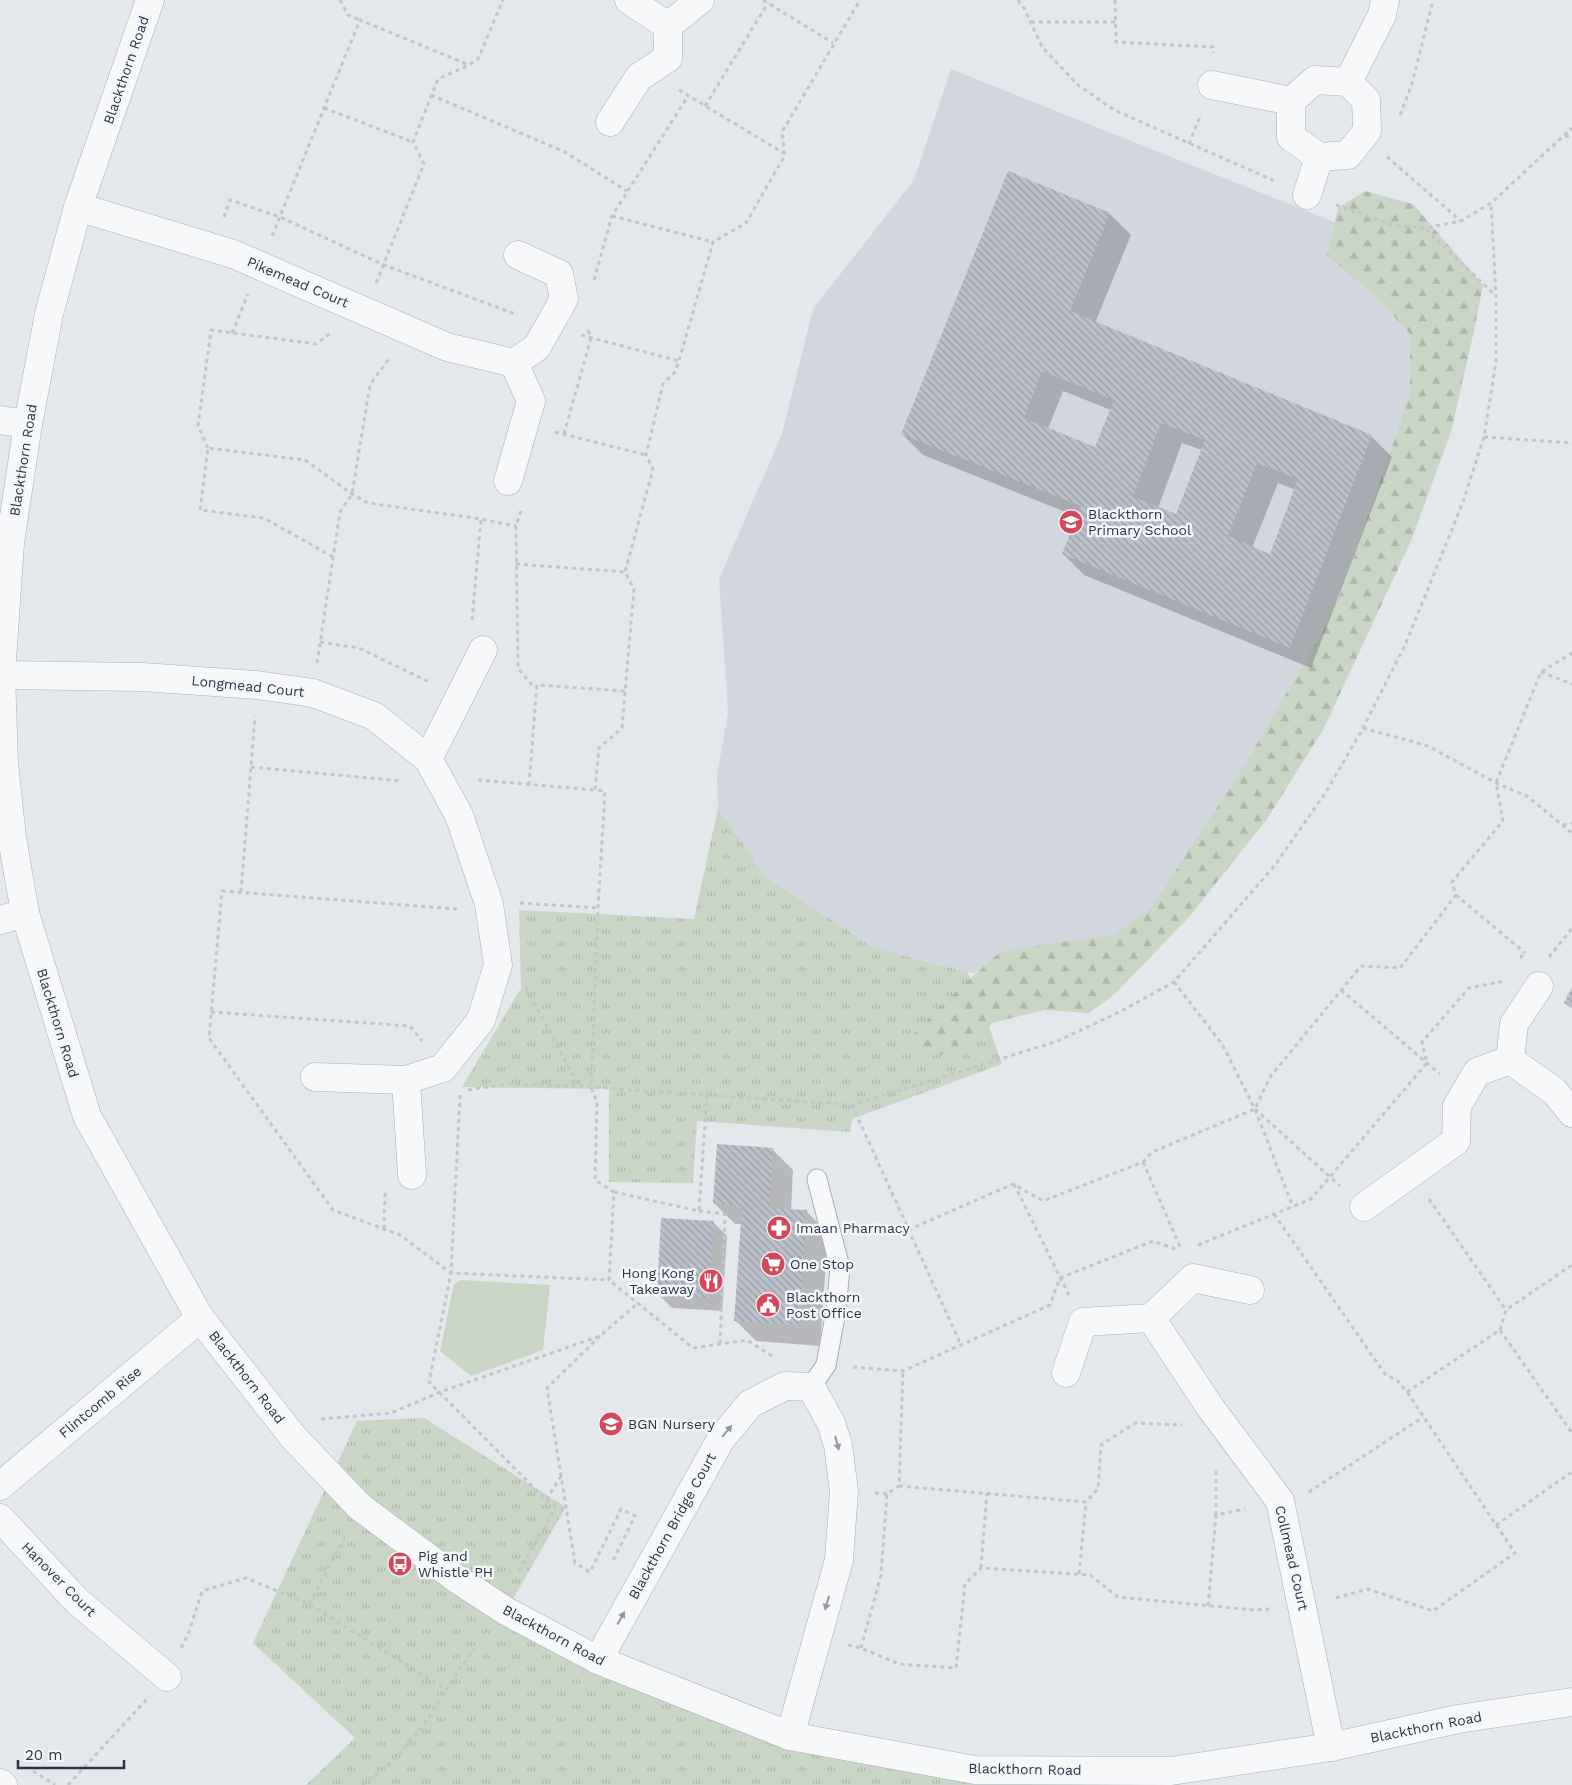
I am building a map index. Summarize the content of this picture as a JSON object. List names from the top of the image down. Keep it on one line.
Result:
{"streets":{"street":["Blackthorn Road","Pikemead Court","Longmead Court","Flintcomb Rise","Blackthorn Bridge Court","Collmead Court","Hanover Court"]},"crossings":[["Blackthorn Road","Pikemead Court"],["Blackthorn Road","Longmead Court"],["Blackthorn Road","Flintcomb Rise"],["Blackthorn Road","Blackthorn Bridge Court"],["Blackthorn Road","Collmead Court"]],"one_way":["Blackthorn Bridge Court"],"places":{"school or university":["Blackthorn Primary School","BGN Nursery"],"pharmacy":["Imaan Pharmacy"],"supermarket":["One Stop"],"restaurant":["Hong Kong Takeaway"],"public building":["Blackthorn Post Office"],"bus stop":["Pig and Whistle PH"]},"scale_bar":"20 m"}
